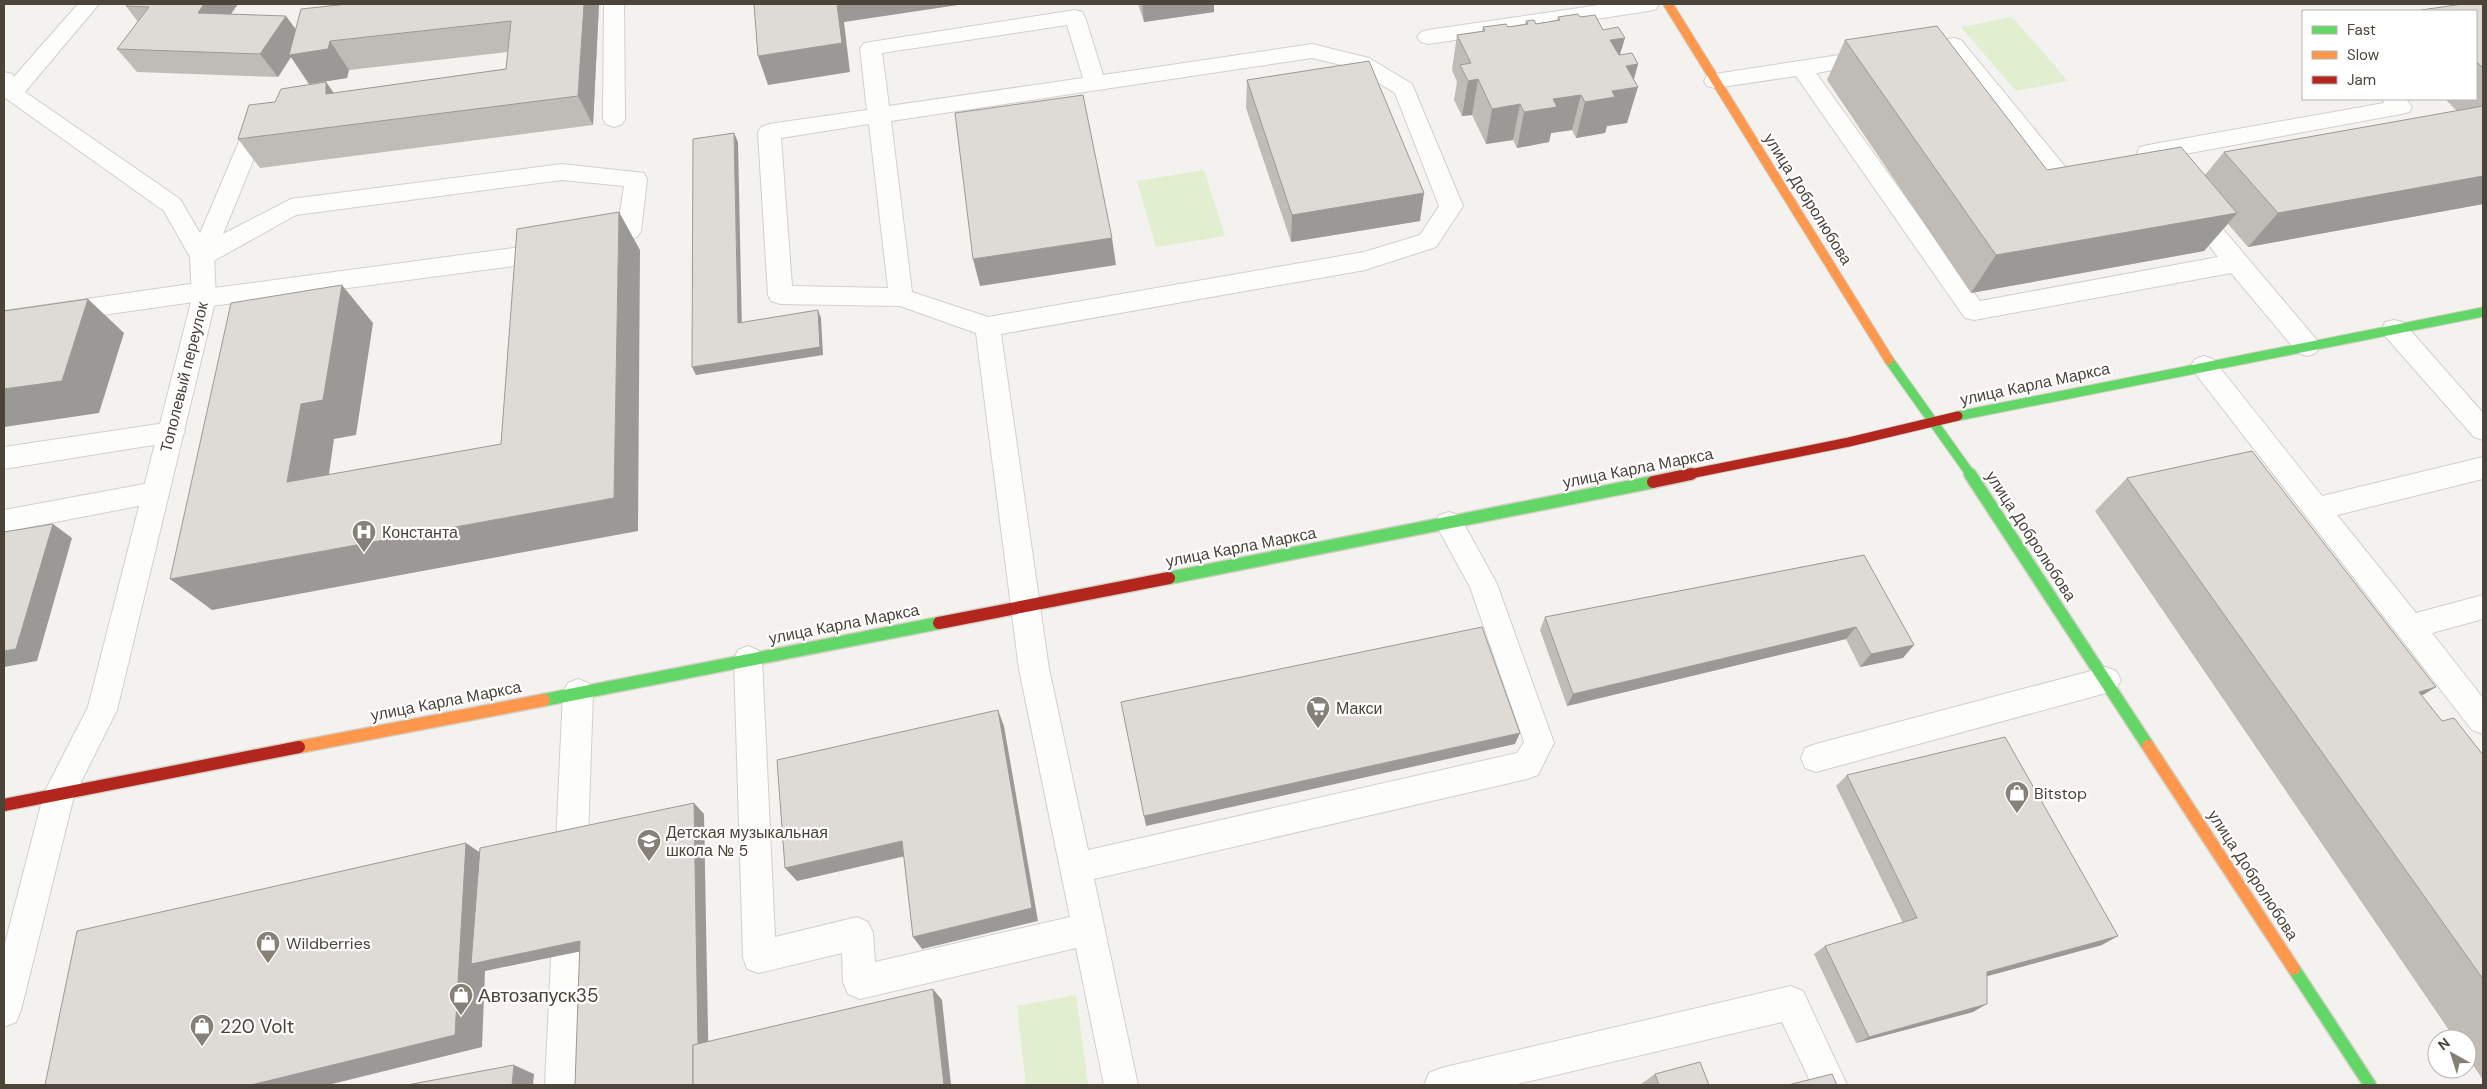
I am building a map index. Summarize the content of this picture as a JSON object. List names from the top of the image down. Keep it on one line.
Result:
{"streets":{"street":["улица Добролюбова","Тополевый переулок","улица Карла Маркса"]},"crossings":[["улица Добролюбова","улица Карла Маркса"],["Тополевый переулок","улица Карла Маркса"]],"places":{"hospital":["Константа"],"supermarket":["Макси"],"shop":["Bitstop","Wildberries","Автозапуск35","220 Volt"],"school or university":["Детская музыкальная школа № 5"]},"legend":["Fast","Slow","Jam"],"north":"top left"}
